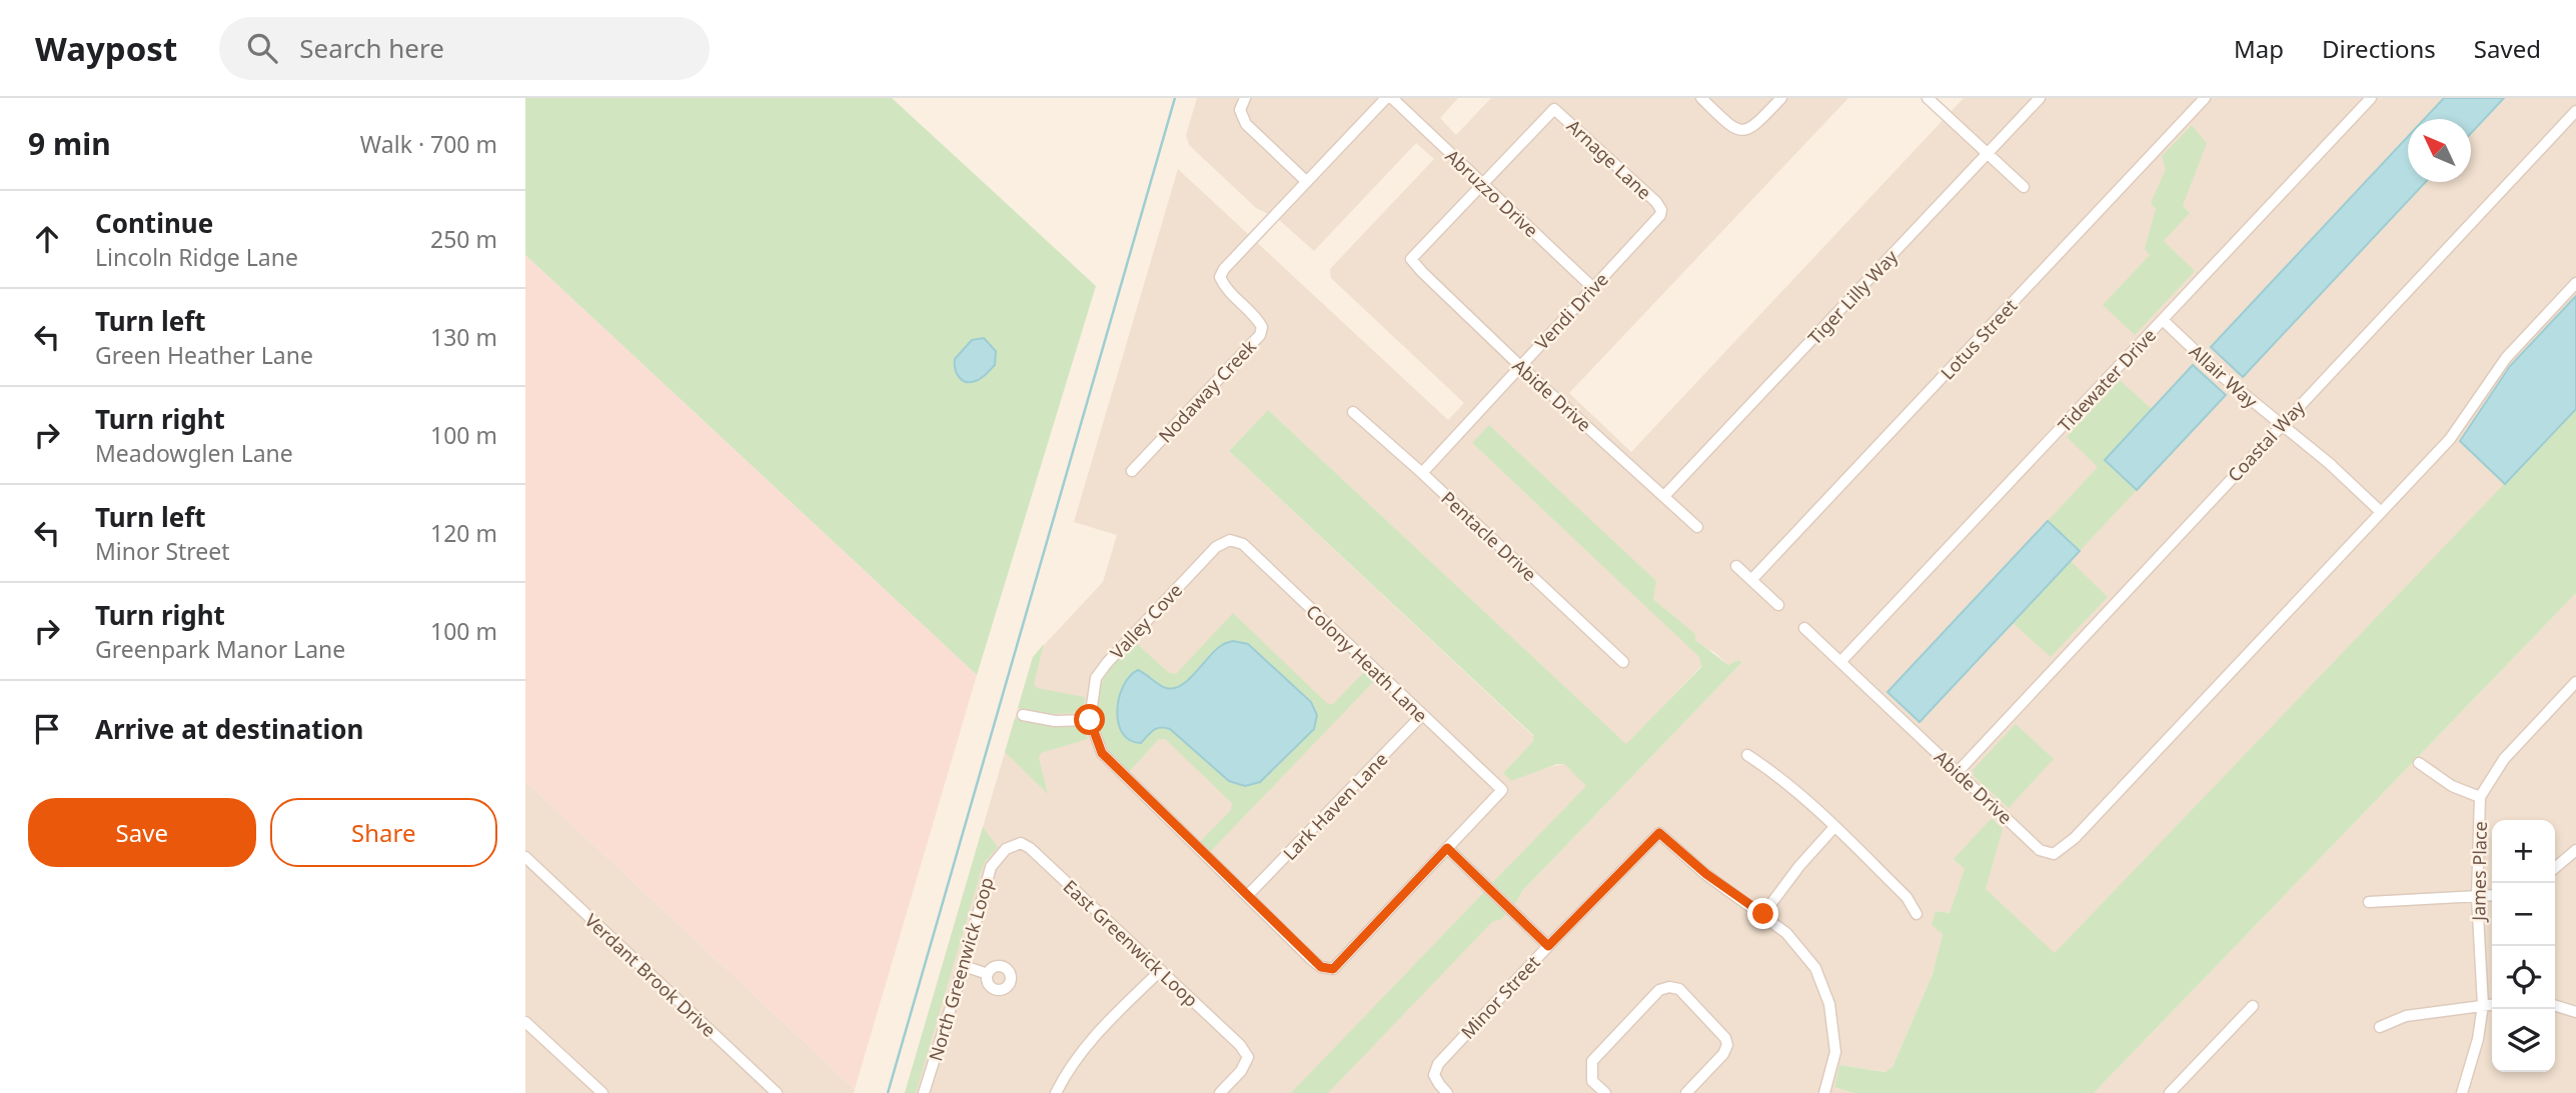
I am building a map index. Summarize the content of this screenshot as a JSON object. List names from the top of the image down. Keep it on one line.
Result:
{"streets":{"street":["Arnage Lane","Abruzzo Drive","Tiger Lilly Way","Vendi Drive","Lotus Street","Allair Way","Tidewater Drive","Nodaway Creek","Abide Drive","Coastal Way","Pentacle Drive","Valley Cove","Colony Heath Lane","Lark Haven Lane","James Place","East Greenwick Loop","North Greenwick Loop","Verdant Brook Drive","Minor Street"]},"crossings":[["Arnage Lane","Abruzzo Drive"],["Arnage Lane","Vendi Drive"],["Arnage Lane","Abide Drive"],["Abruzzo Drive","Vendi Drive"],["Abruzzo Drive","Abide Drive"],["Tiger Lilly Way","Abide Drive"],["Vendi Drive","Abide Drive"],["Vendi Drive","Pentacle Drive"],["Allair Way","Tidewater Drive"],["Allair Way","Abide Drive"],["Allair Way","Coastal Way"],["Tidewater Drive","Abide Drive"],["Abide Drive","Coastal Way"],["Valley Cove","Colony Heath Lane"],["Colony Heath Lane","Lark Haven Lane"],["East Greenwick Loop","North Greenwick Loop"]],"north":"top left","page":{"header":"Waypost","search":"Search here","nav":["Map","Directions","Saved"],"heading":["9 min","Walk · 700 m"],"list":[["Continue","Lincoln Ridge Lane","250 m"],["Turn left","Green Heather Lane","130 m"],["Turn right","Meadowglen Lane","100 m"],["Turn left","Minor Street","120 m"],["Turn right","Greenpark Manor Lane","100 m"],"Arrive at destination"],"buttons":["Save","Share"],"map_buttons":["+","−"]}}
